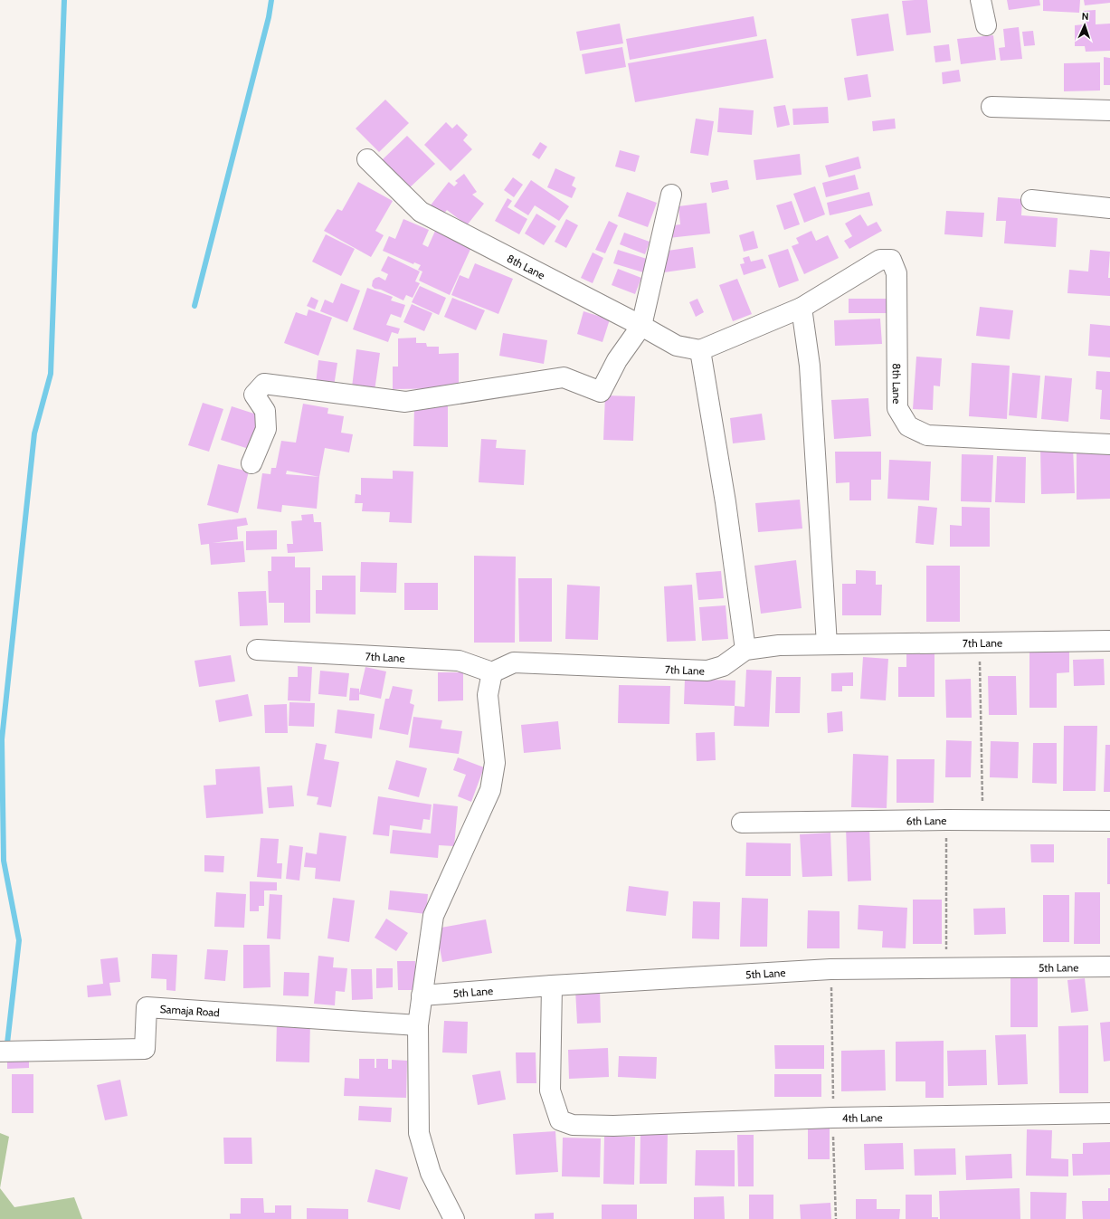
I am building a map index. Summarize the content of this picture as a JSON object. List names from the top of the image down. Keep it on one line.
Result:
{"streets":{"street":["8th Lane","7th Lane","6th Lane","5th Lane","Samaja Road","4th Lane"]},"crossings":[["5th Lane","4th Lane"]],"north":"top"}
